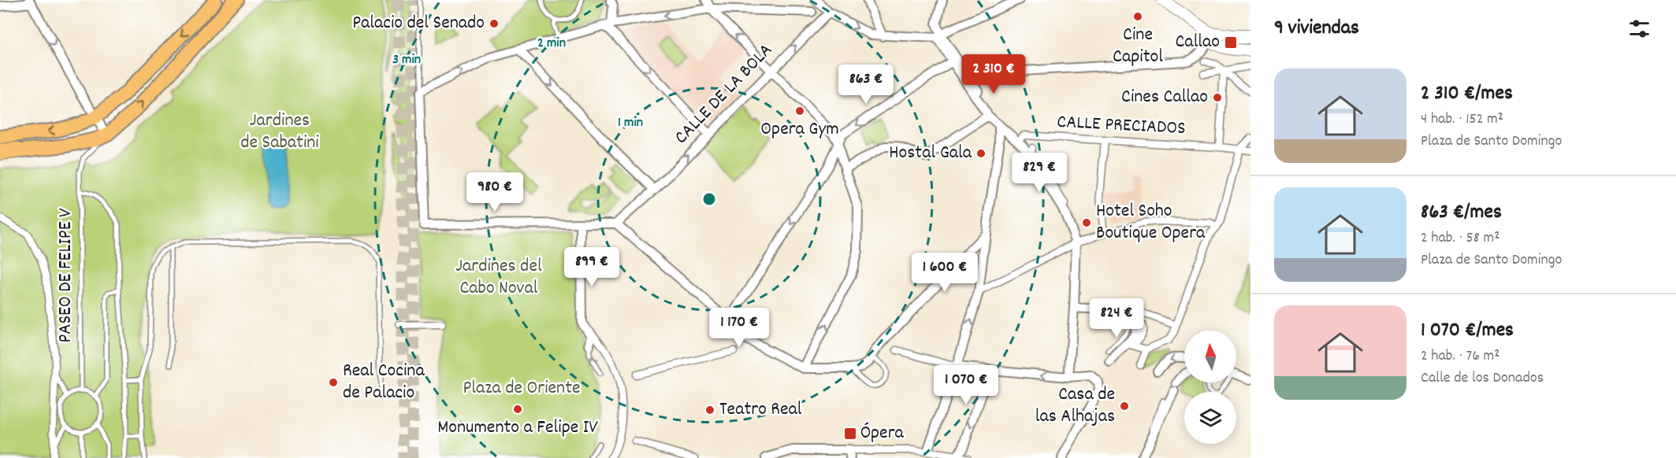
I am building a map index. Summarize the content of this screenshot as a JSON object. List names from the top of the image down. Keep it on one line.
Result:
{"streets":{"street":["CALLE DE LA BOLA","CALLE PRECIADOS"],"lane":["PASEO DE FELIPE V"]},"one_way":["CALLE DE LA BOLA"],"parks":["Jardines de Sabatini","Jardines del Cabo Noval","Plaza de Oriente"],"places":{"other":["Cine Capitol","Palacio del Senado","Cines Callao","Opera Gym","Hostal Gala","Hotel Soho Boutique Opera","Real Cocina de Palacio","Casa de las Alhajas","Monumento a Felipe IV","Teatro Real"],"transit":["Callao","Ópera"]},"north":"top","page":{"heading":"9 viviendas","price":["2 310 €","863 €","829 €","980 €","899 €","1 600 €","824 €","1 170 €","1 070 €"],"list":[{"name":"2 310 €/mes","note":"4 hab. · 152 m² · Plaza de Santo Domingo"},{"name":"863 €/mes","note":"2 hab. · 58 m² · Plaza de Santo Domingo"},{"name":"1 070 €/mes","note":"2 hab. · 76 m² · Calle de los Donados"}]},"rings":["2 min","3 min","1 min"]}
